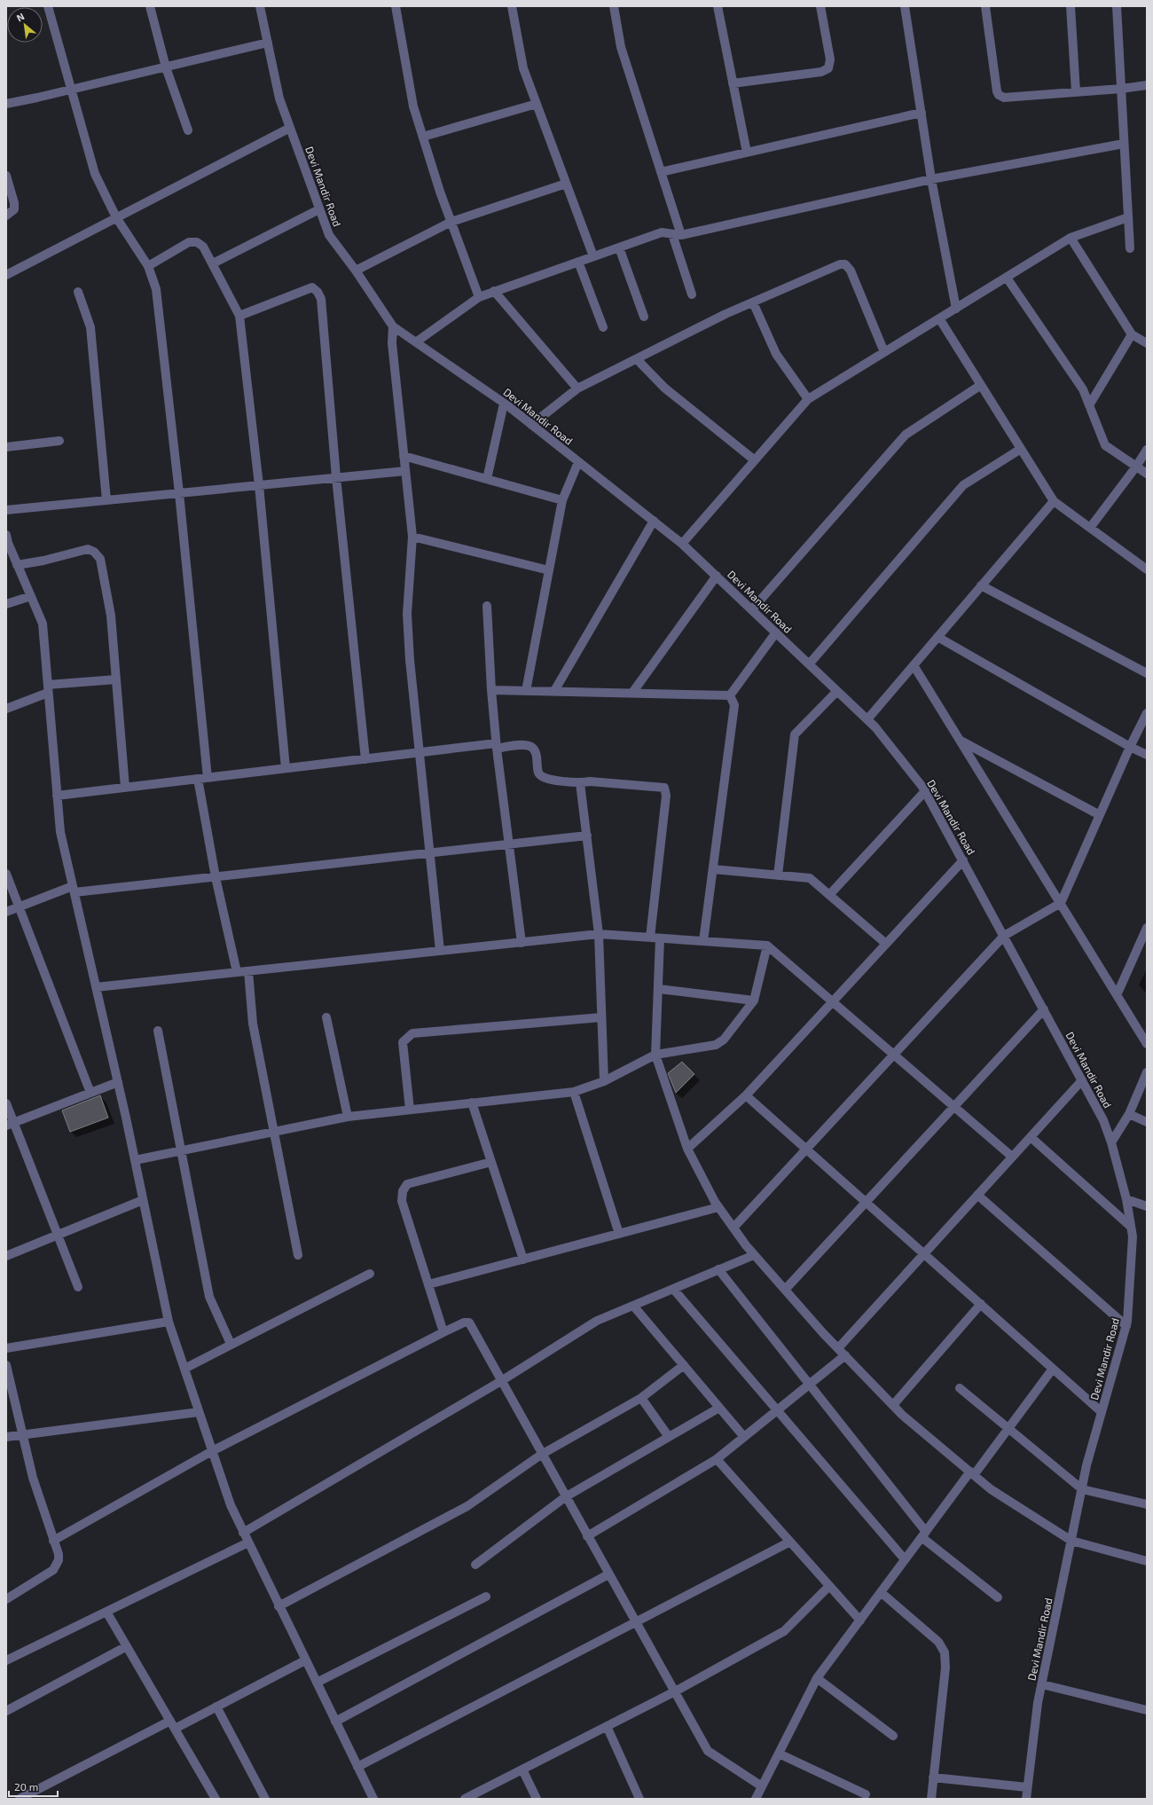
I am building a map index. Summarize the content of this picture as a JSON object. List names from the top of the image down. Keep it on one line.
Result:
{"streets":{"street":["Devi Mandir Road"]},"scale_bar":"20 m","north":"top left"}
